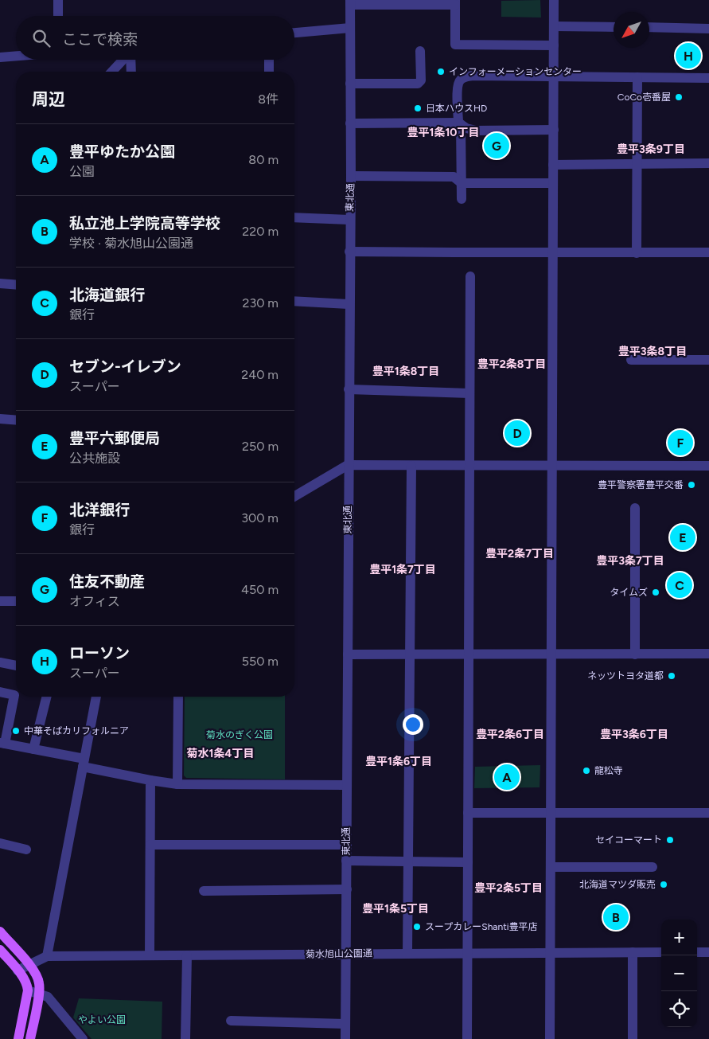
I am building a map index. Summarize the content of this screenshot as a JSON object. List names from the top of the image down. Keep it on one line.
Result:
{"streets":{"street":["東北通","菊水旭山公園通"]},"crossings":[["東北通","菊水旭山公園通"]],"districts":["豊平1条10丁目","豊平3条9丁目","豊平3条8丁目","豊平2条8丁目","豊平1条8丁目","豊平2条7丁目","豊平3条7丁目","豊平1条7丁目","豊平2条6丁目","豊平3条6丁目","菊水1条4丁目","豊平1条6丁目","豊平2条5丁目","豊平1条5丁目"],"parks":["菊水のぎく公園","やよい公園"],"places":["インフォーメーションセンター","CoCo壱番屋","日本ハウスHD","豊平警察署豊平交番","タイムズ","ネッツトヨタ道都","中華そばカリフォルニア","龍松寺","セイコーマート","北海道マツダ販売","スープカレーShanti豊平店"],"north":"bottom left","page":{"search":"ここで検索","pins":["H","G","D","F","E","C","A","B"],"heading":["周辺","8件"],"list":[{"mark":"A","name":"豊平ゆたか公園","note":"公園","value":"80 m"},{"mark":"B","name":"私立池上学院高等学校","note":"学校 · 菊水旭山公園通","value":"220 m"},{"mark":"C","name":"北海道銀行","note":"銀行","value":"230 m"},{"mark":"D","name":"セブン-イレブン","note":"スーパー","value":"240 m"},{"mark":"E","name":"豊平六郵便局","note":"公共施設","value":"250 m"},{"mark":"F","name":"北洋銀行","note":"銀行","value":"300 m"},{"mark":"G","name":"住友不動産","note":"オフィス","value":"450 m"},{"mark":"H","name":"ローソン","note":"スーパー","value":"550 m"}],"map_buttons":["+","−"]}}
